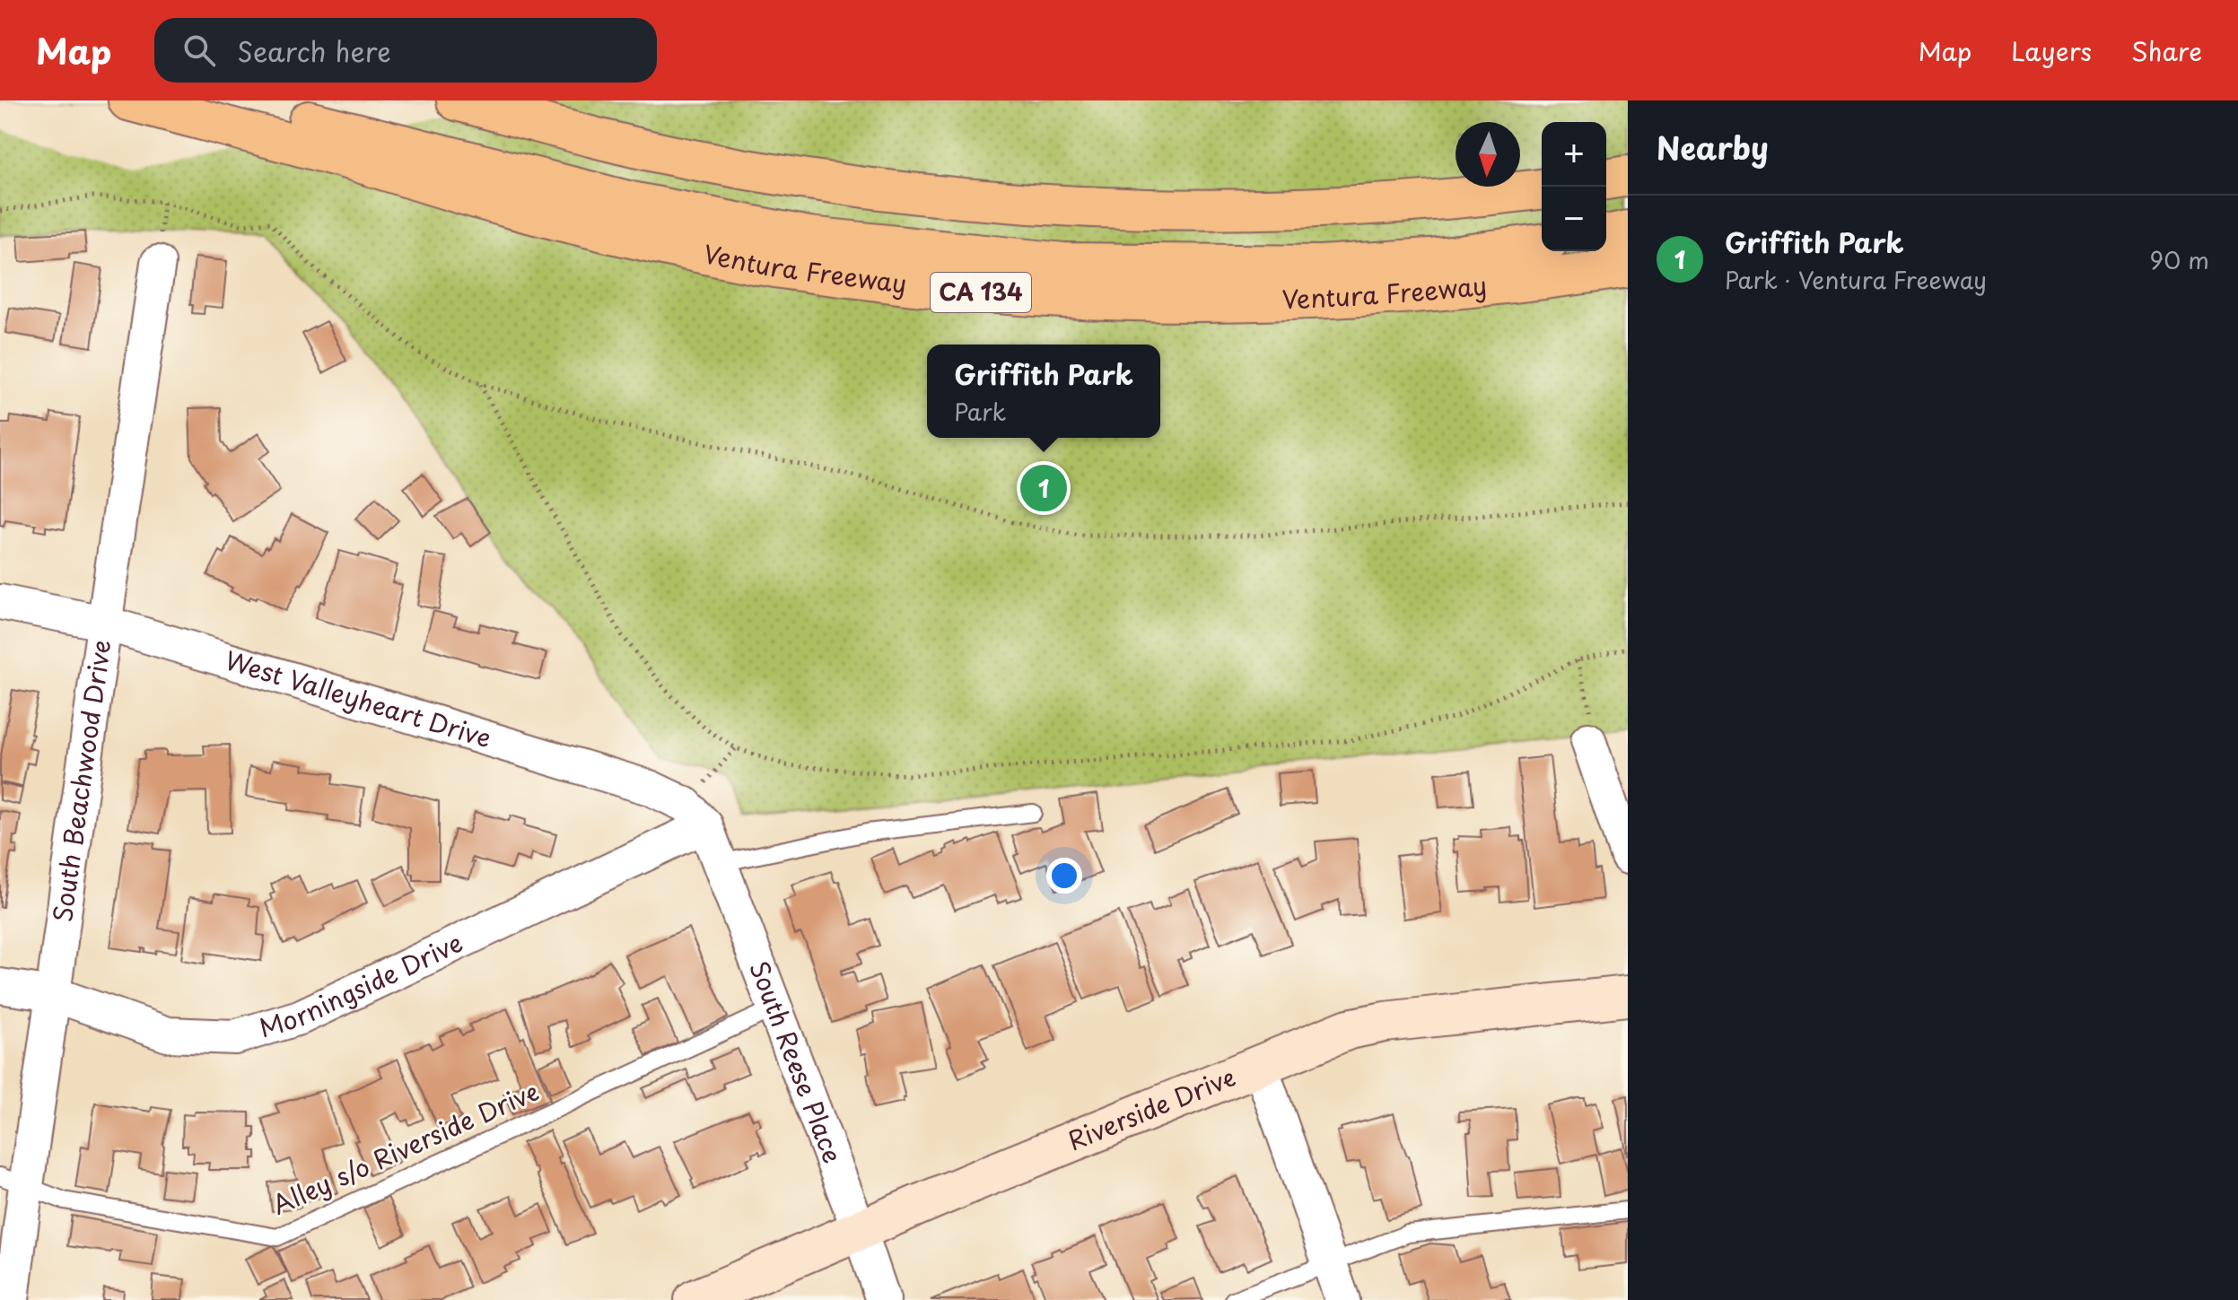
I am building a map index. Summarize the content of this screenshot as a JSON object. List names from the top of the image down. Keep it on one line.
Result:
{"streets":{"highway":["Ventura Freeway","CA 134"],"main road":["Riverside Drive"],"street":["West Valleyheart Drive","South Beachwood Drive","Morningside Drive","South Reese Place"],"lane":["Alley s/o Riverside Drive"]},"crossings":[["West Valleyheart Drive","South Beachwood Drive"],["West Valleyheart Drive","Morningside Drive"],["West Valleyheart Drive","South Reese Place"],["South Beachwood Drive","Morningside Drive"],["South Beachwood Drive","Alley s/o Riverside Drive"],["Morningside Drive","South Reese Place"],["South Reese Place","Riverside Drive"],["South Reese Place","Alley s/o Riverside Drive"]],"north":"bottom","page":{"header":"Map","search":"Search here","nav":["Map","Layers","Share"],"heading":"Nearby","map_buttons":["+","−"],"list":[{"mark":"1","name":"Griffith Park","note":"Park · Ventura Freeway","value":"90 m"}],"popup":["Griffith Park","Park"],"pins":"1"}}
